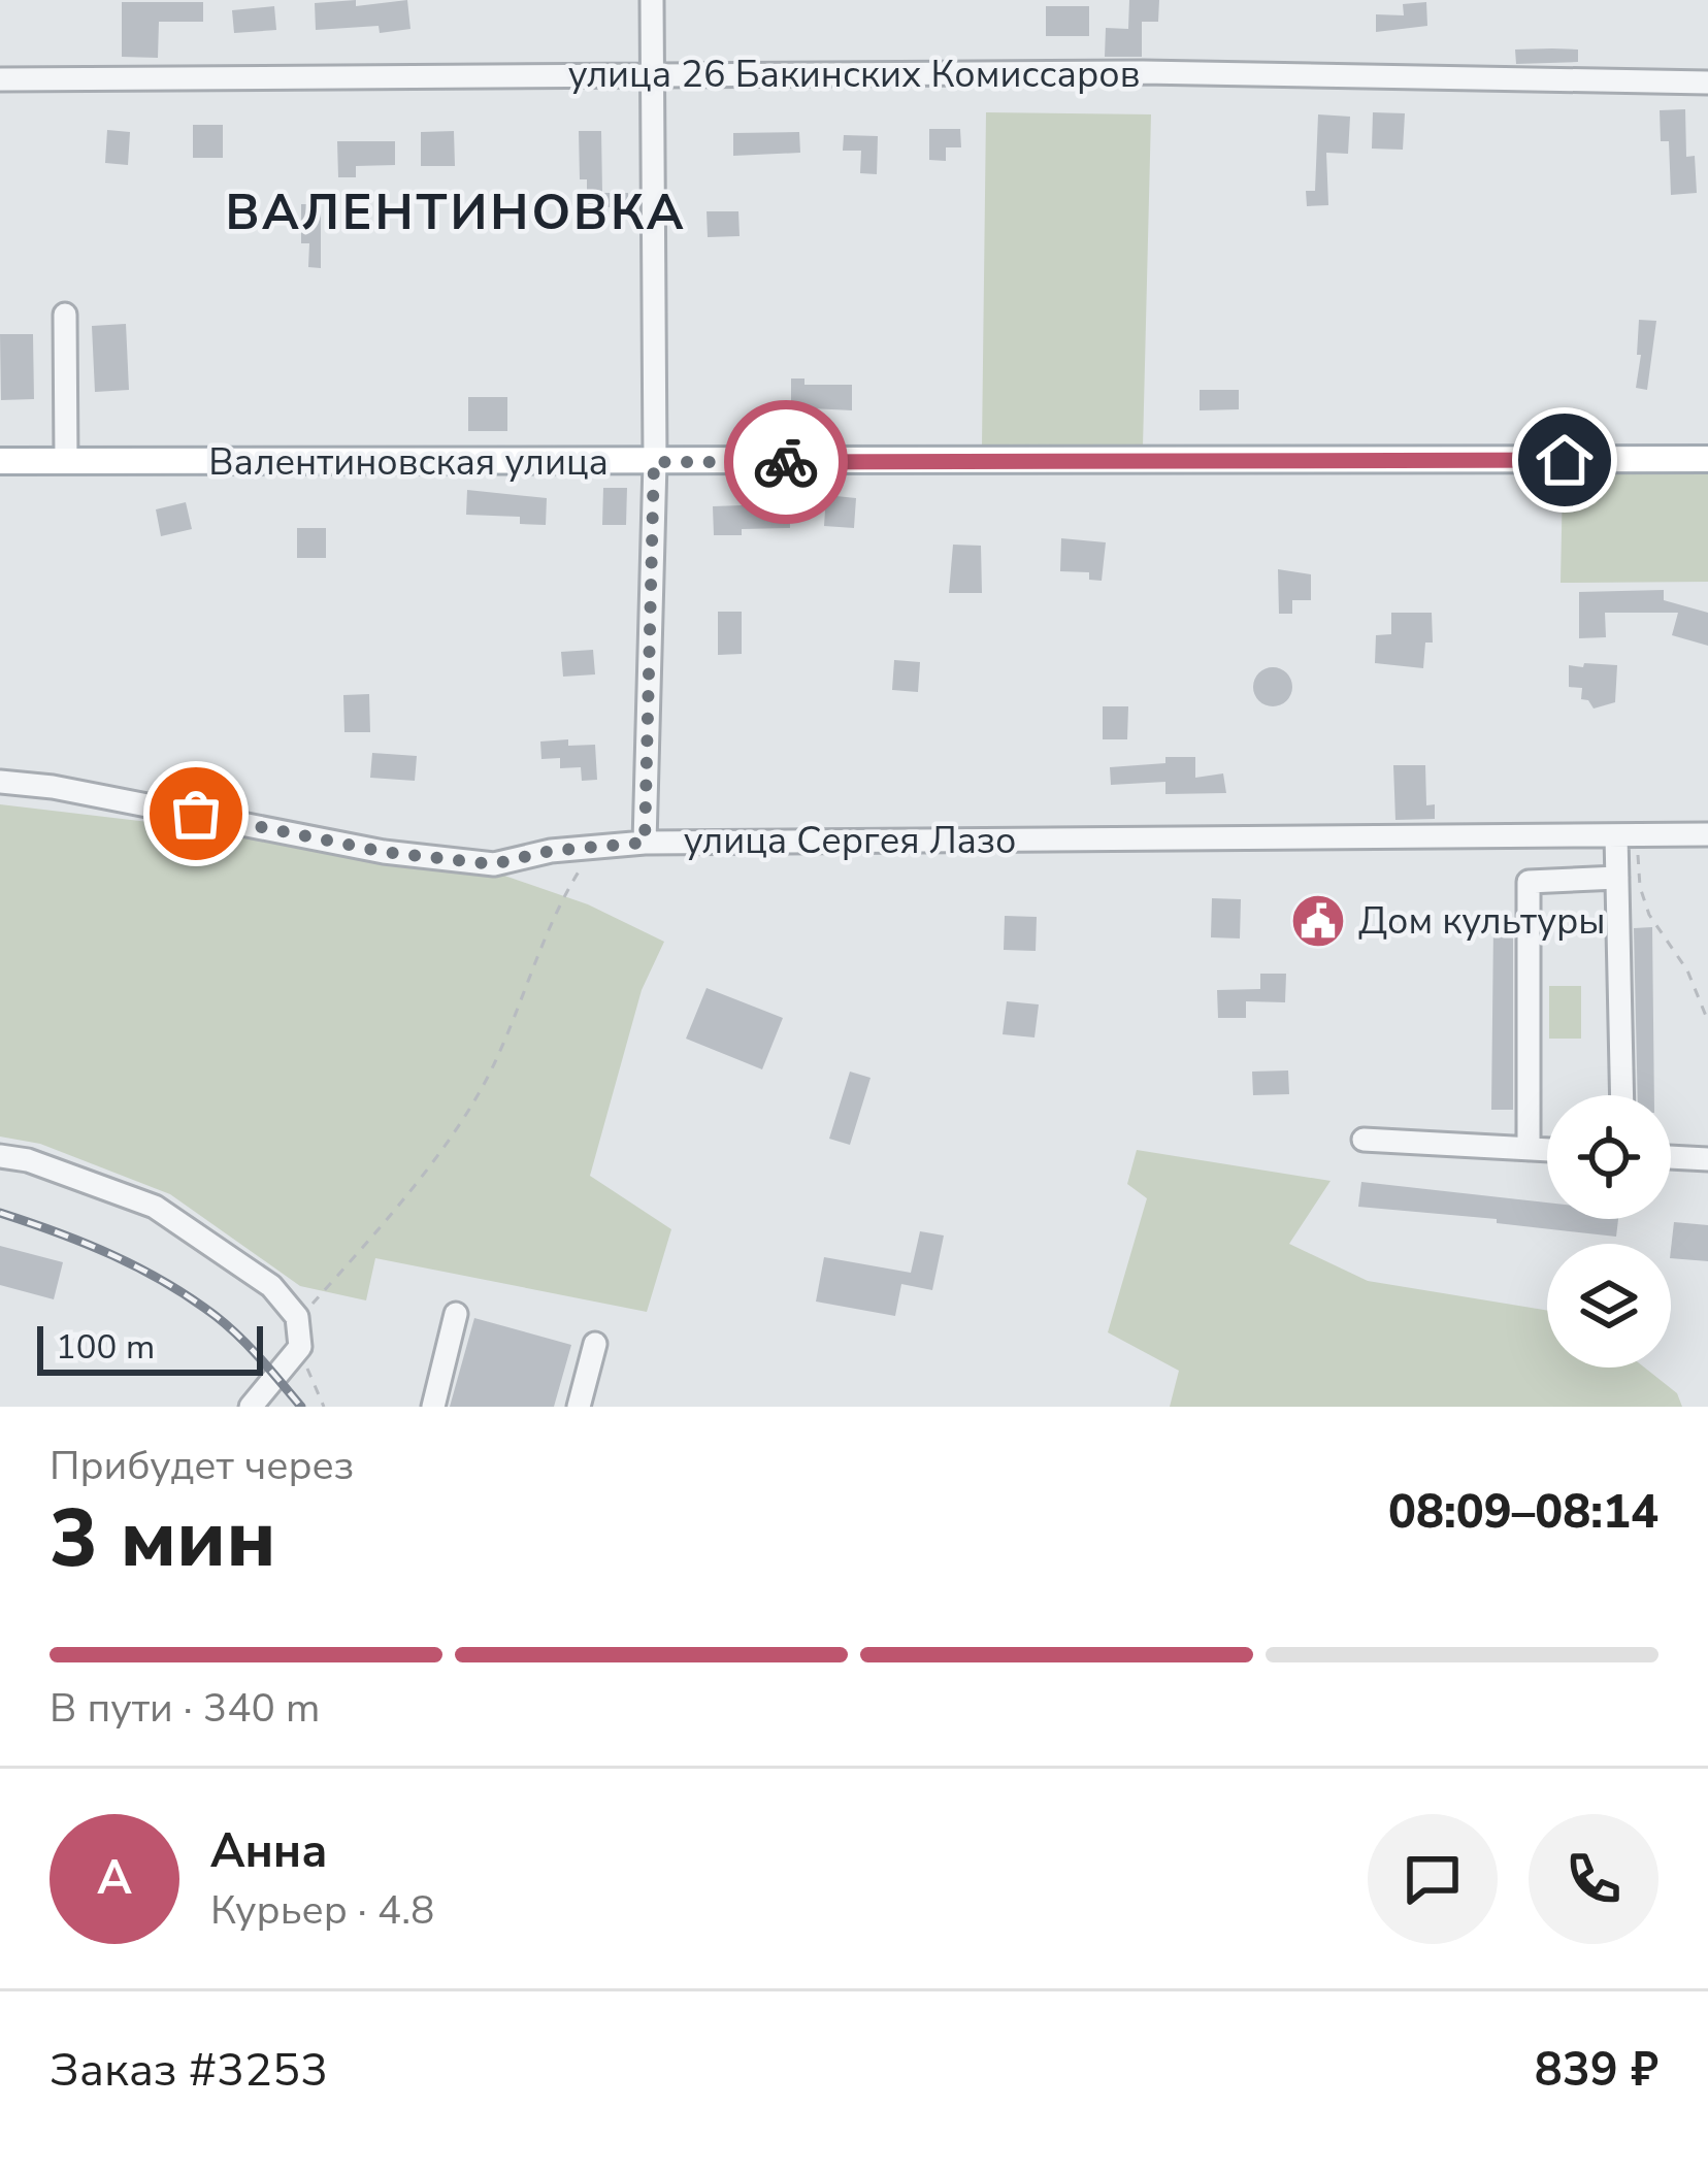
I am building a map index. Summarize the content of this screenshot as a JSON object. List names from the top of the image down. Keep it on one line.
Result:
{"streets":{"main road":["Валентиновская улица"],"street":["улица 26 Бакинских Комиссаров","улица Сергея Лазо"]},"districts":["ВАЛЕНТИНОВКА"],"places":{"public building":["Дом культуры"]},"scale_bar":"100 m","page":{"scale":"100 m","heading":["3 мин","Прибудет через","08:09–08:14"],"panel":["Анна","Курьер · 4.8","Заказ #3253","839 ₽"],"bar":"В пути · 340 m","round":"А"}}
